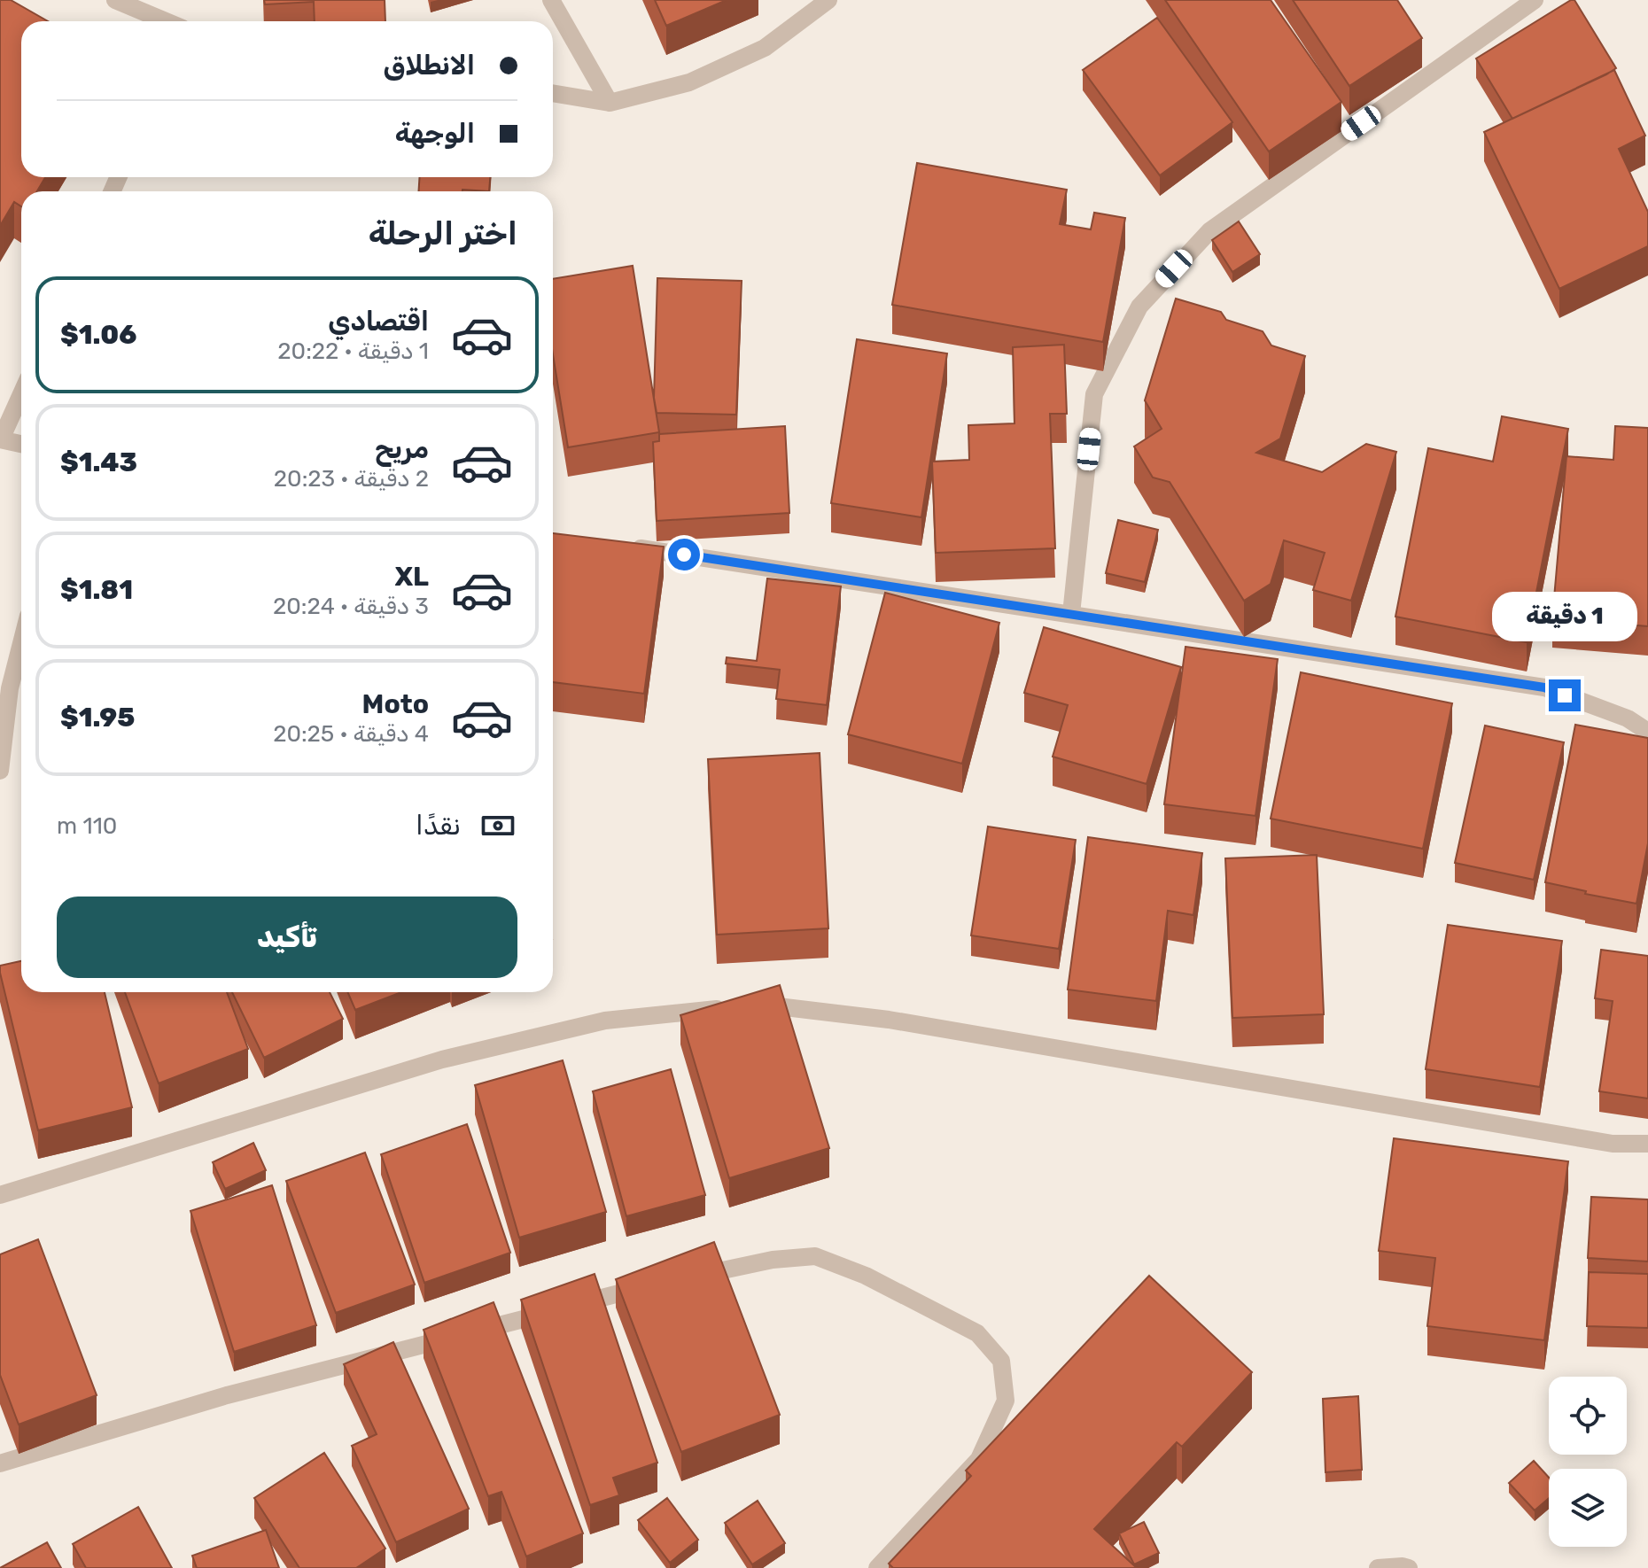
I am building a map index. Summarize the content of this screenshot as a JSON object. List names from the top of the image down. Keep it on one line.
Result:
{"page":{"banner":["الانطلاق","الوجهة"],"heading":"اختر الرحلة","list":[{"name":"اقتصادي","note":"1 دقيقة · 20:22","value":"$1.06"},{"name":"مريح","note":"2 دقيقة · 20:23","value":"$1.43"},{"name":"XL","note":"3 دقيقة · 20:24","value":"$1.81"},{"name":"Moto","note":"4 دقيقة · 20:25","value":"$1.95"}],"bubble":"1 دقيقة","pay":["نقدًا","110 m"],"buttons":"تأكيد"}}
